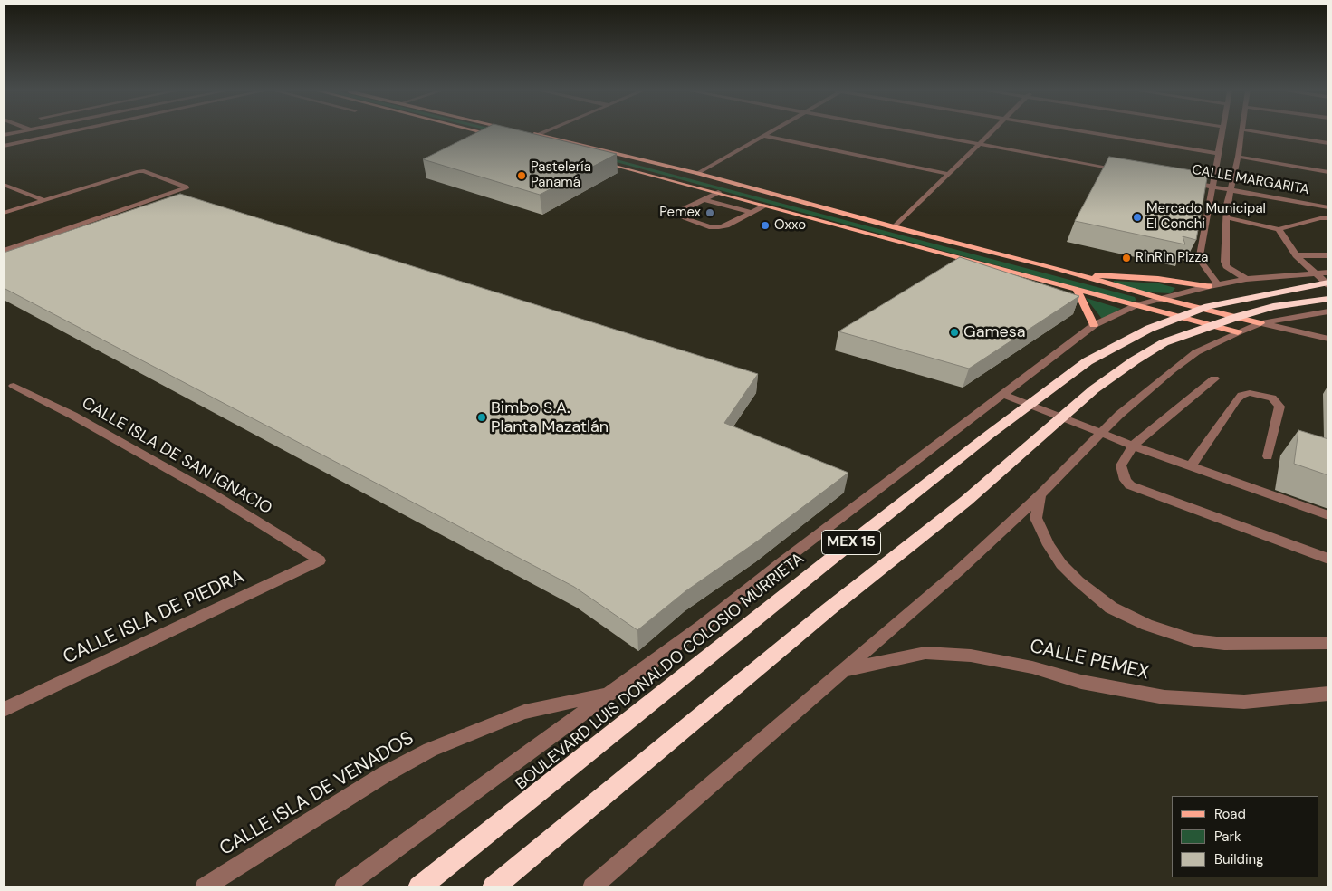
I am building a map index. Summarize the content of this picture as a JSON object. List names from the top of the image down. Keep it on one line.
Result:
{"streets":{"highway":["MEX 15","BOULEVARD LUIS DONALDO COLOSIO MURRIETA"],"street":["CALLE MARGARITA","CALLE ISLA DE SAN IGNACIO","CALLE ISLA DE PIEDRA","CALLE PEMEX","CALLE ISLA DE VENADOS"]},"crossings":[["CALLE ISLA DE SAN IGNACIO","CALLE ISLA DE PIEDRA"],["MEX 15","CALLE ISLA DE VENADOS"]],"places":["Pastelería Panamá","Pemex","Mercado Municipal El Conchi","Oxxo","RinRin Pizza","Gamesa","Bimbo S.A. Planta Mazatlán"],"legend":["Road","Park","Building"]}
